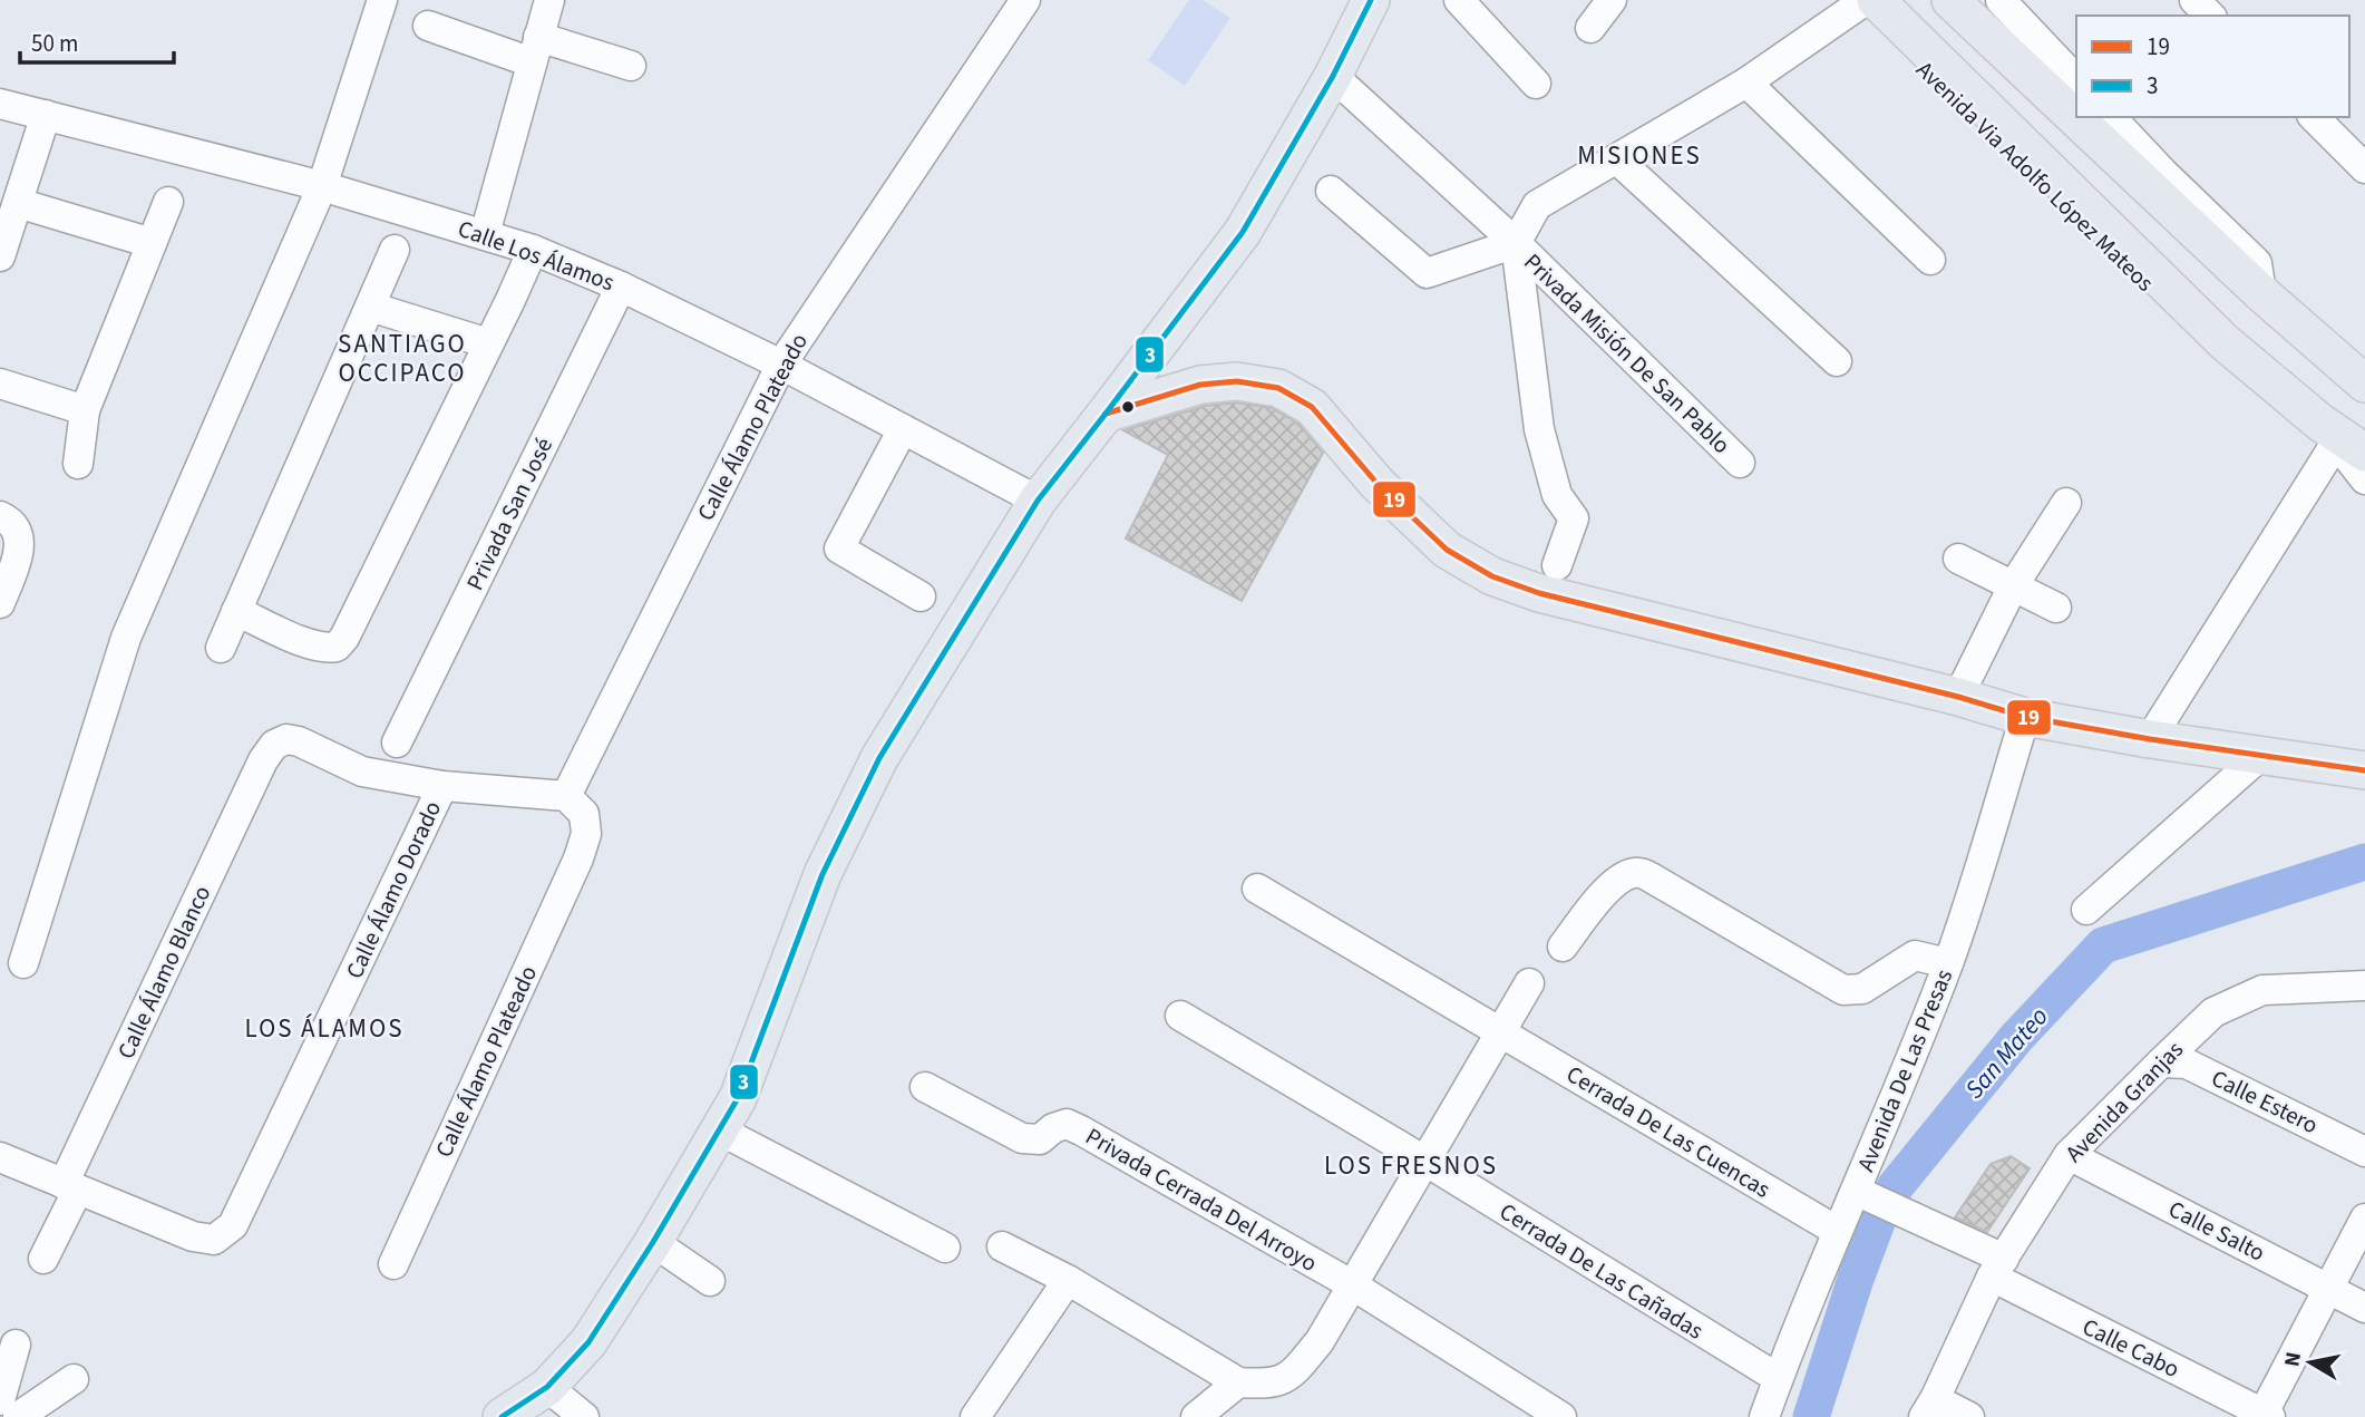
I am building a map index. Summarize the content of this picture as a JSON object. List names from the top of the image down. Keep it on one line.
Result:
{"streets":{"main road":["Avenida Via Adolfo López Mateos"],"street":["Calle Los Álamos","Privada Misión De San Pablo","Calle Álamo Plateado","Privada San José","Calle Álamo Dorado","Calle Álamo Blanco","Avenida De Las Presas","Avenida Granjas","Calle Estero","Cerrada De Las Cuencas","Privada Cerrada Del Arroyo","Calle Salto","Cerrada De Las Cañadas","Calle Cabo"]},"crossings":[["Calle Los Álamos","Calle Álamo Plateado"],["Calle Los Álamos","Privada San José"],["Calle Álamo Dorado","Calle Álamo Blanco"],["Avenida De Las Presas","Cerrada De Las Cuencas"],["Avenida De Las Presas","Cerrada De Las Cañadas"],["Avenida De Las Presas","Calle Cabo"],["Avenida Granjas","Calle Estero"],["Avenida Granjas","Calle Salto"],["Avenida Granjas","Calle Cabo"]],"districts":["MISIONES","SANTIAGO OCCIPACO","LOS ÁLAMOS","LOS FRESNOS"],"water":["San Mateo"],"lines":["transit line 3","transit line 19"],"legend":["19","3"],"scale_bar":"50 m","north":"left"}
